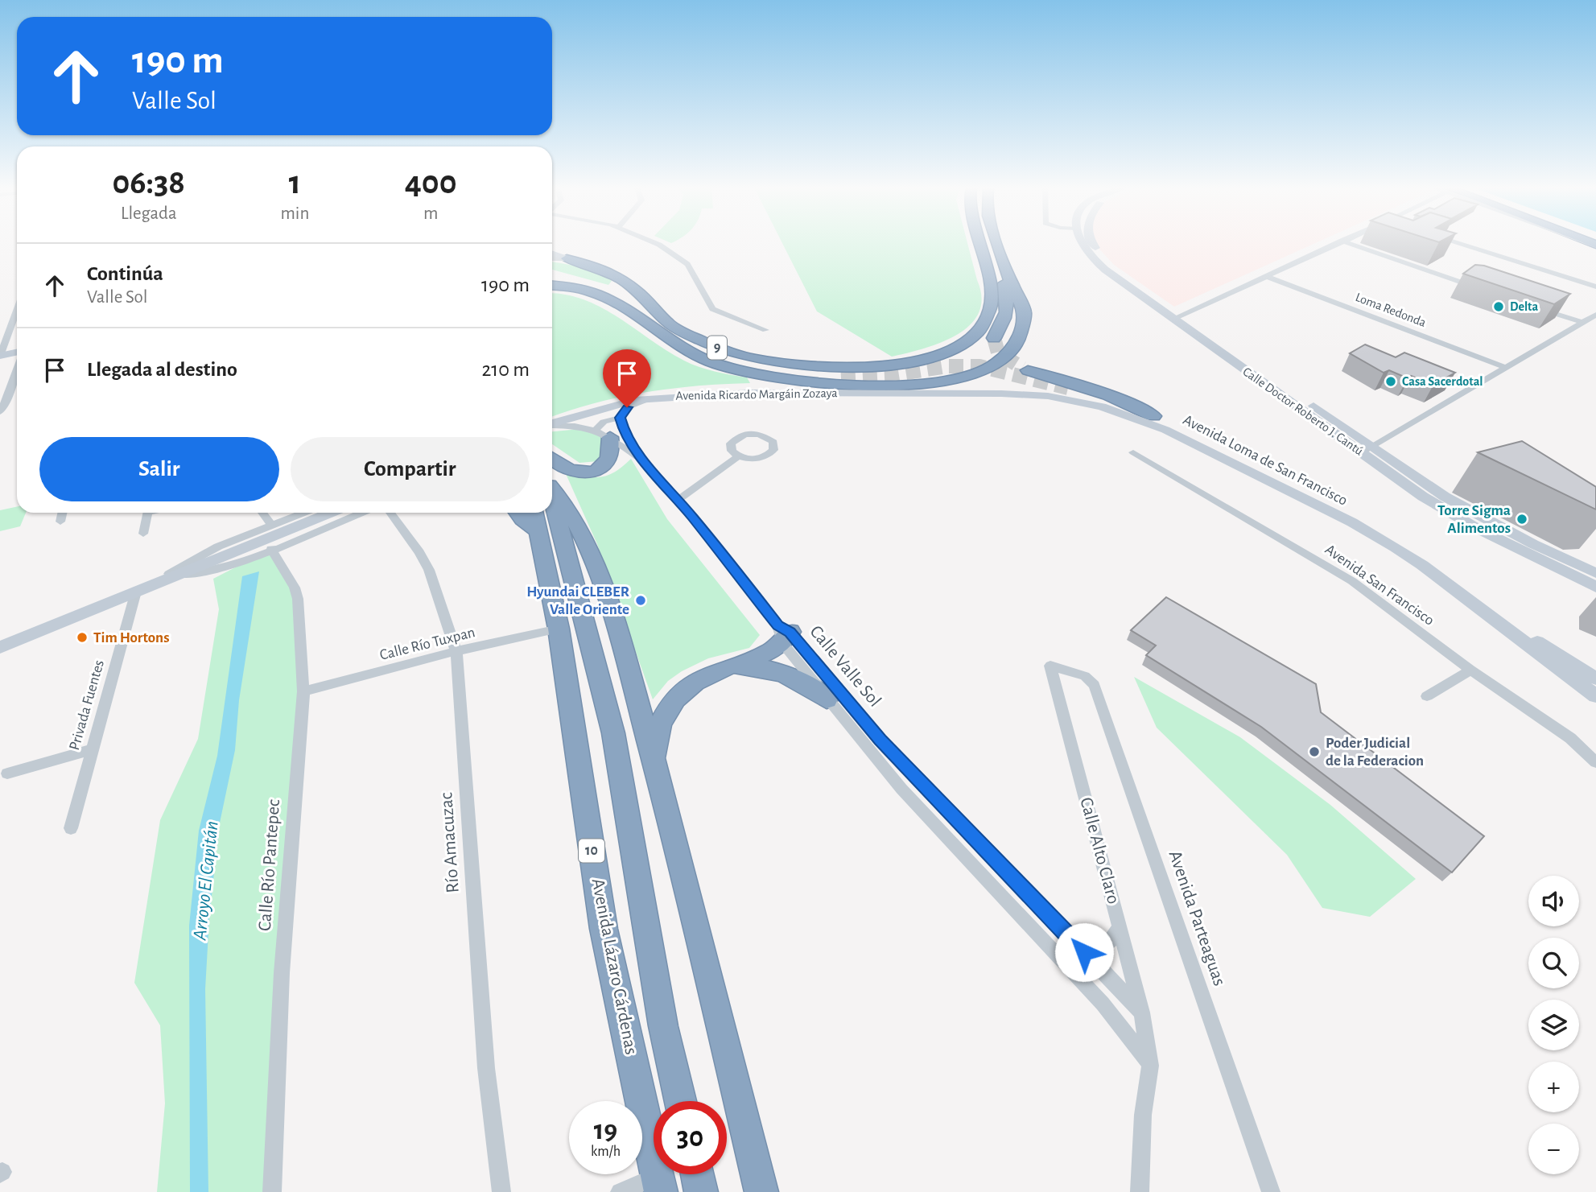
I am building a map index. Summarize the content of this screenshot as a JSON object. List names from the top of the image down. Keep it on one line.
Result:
{"streets":{"highway":["9","10","Avenida Lázaro Cárdenas"],"street":["Loma Redonda","Avenida Ricardo Margáin Zozaya","Calle Doctor Roberto J. Cantú","Avenida Loma de San Francisco","Avenida San Francisco","Calle Río Tuxpan","Calle Valle Sol","Privada Fuentes","Río Amacuzac","Calle Alto Claro","Calle Río Pantepec","Avenida Parteaguas"]},"crossings":[["Avenida Ricardo Margáin Zozaya","Avenida Loma de San Francisco"],["Calle Río Tuxpan","Río Amacuzac"],["Calle Río Tuxpan","Calle Río Pantepec"],["Calle Río Tuxpan","Avenida Lázaro Cárdenas"],["Calle Valle Sol","Calle Alto Claro"],["Calle Alto Claro","Avenida Parteaguas"]],"water":["Arroyo El Capitán"],"places":["Delta","Casa Sacerdotal","Torre Sigma Alimentos","Hyundai CLEBER Valle Oriente","Tim Hortons","Poder Judicial de la Federacion"],"page":{"turn":["190 m","Valle Sol"],"eta":["06:38","Llegada","1","min","400","m"],"list":[{"name":"Continúa","note":"Valle Sol","value":"190 m"},{"name":"Llegada al destino","value":"210 m"}],"buttons":["Salir","Compartir"],"map_buttons":["+","−"],"speed":"19 km/h","limit":"30"}}
